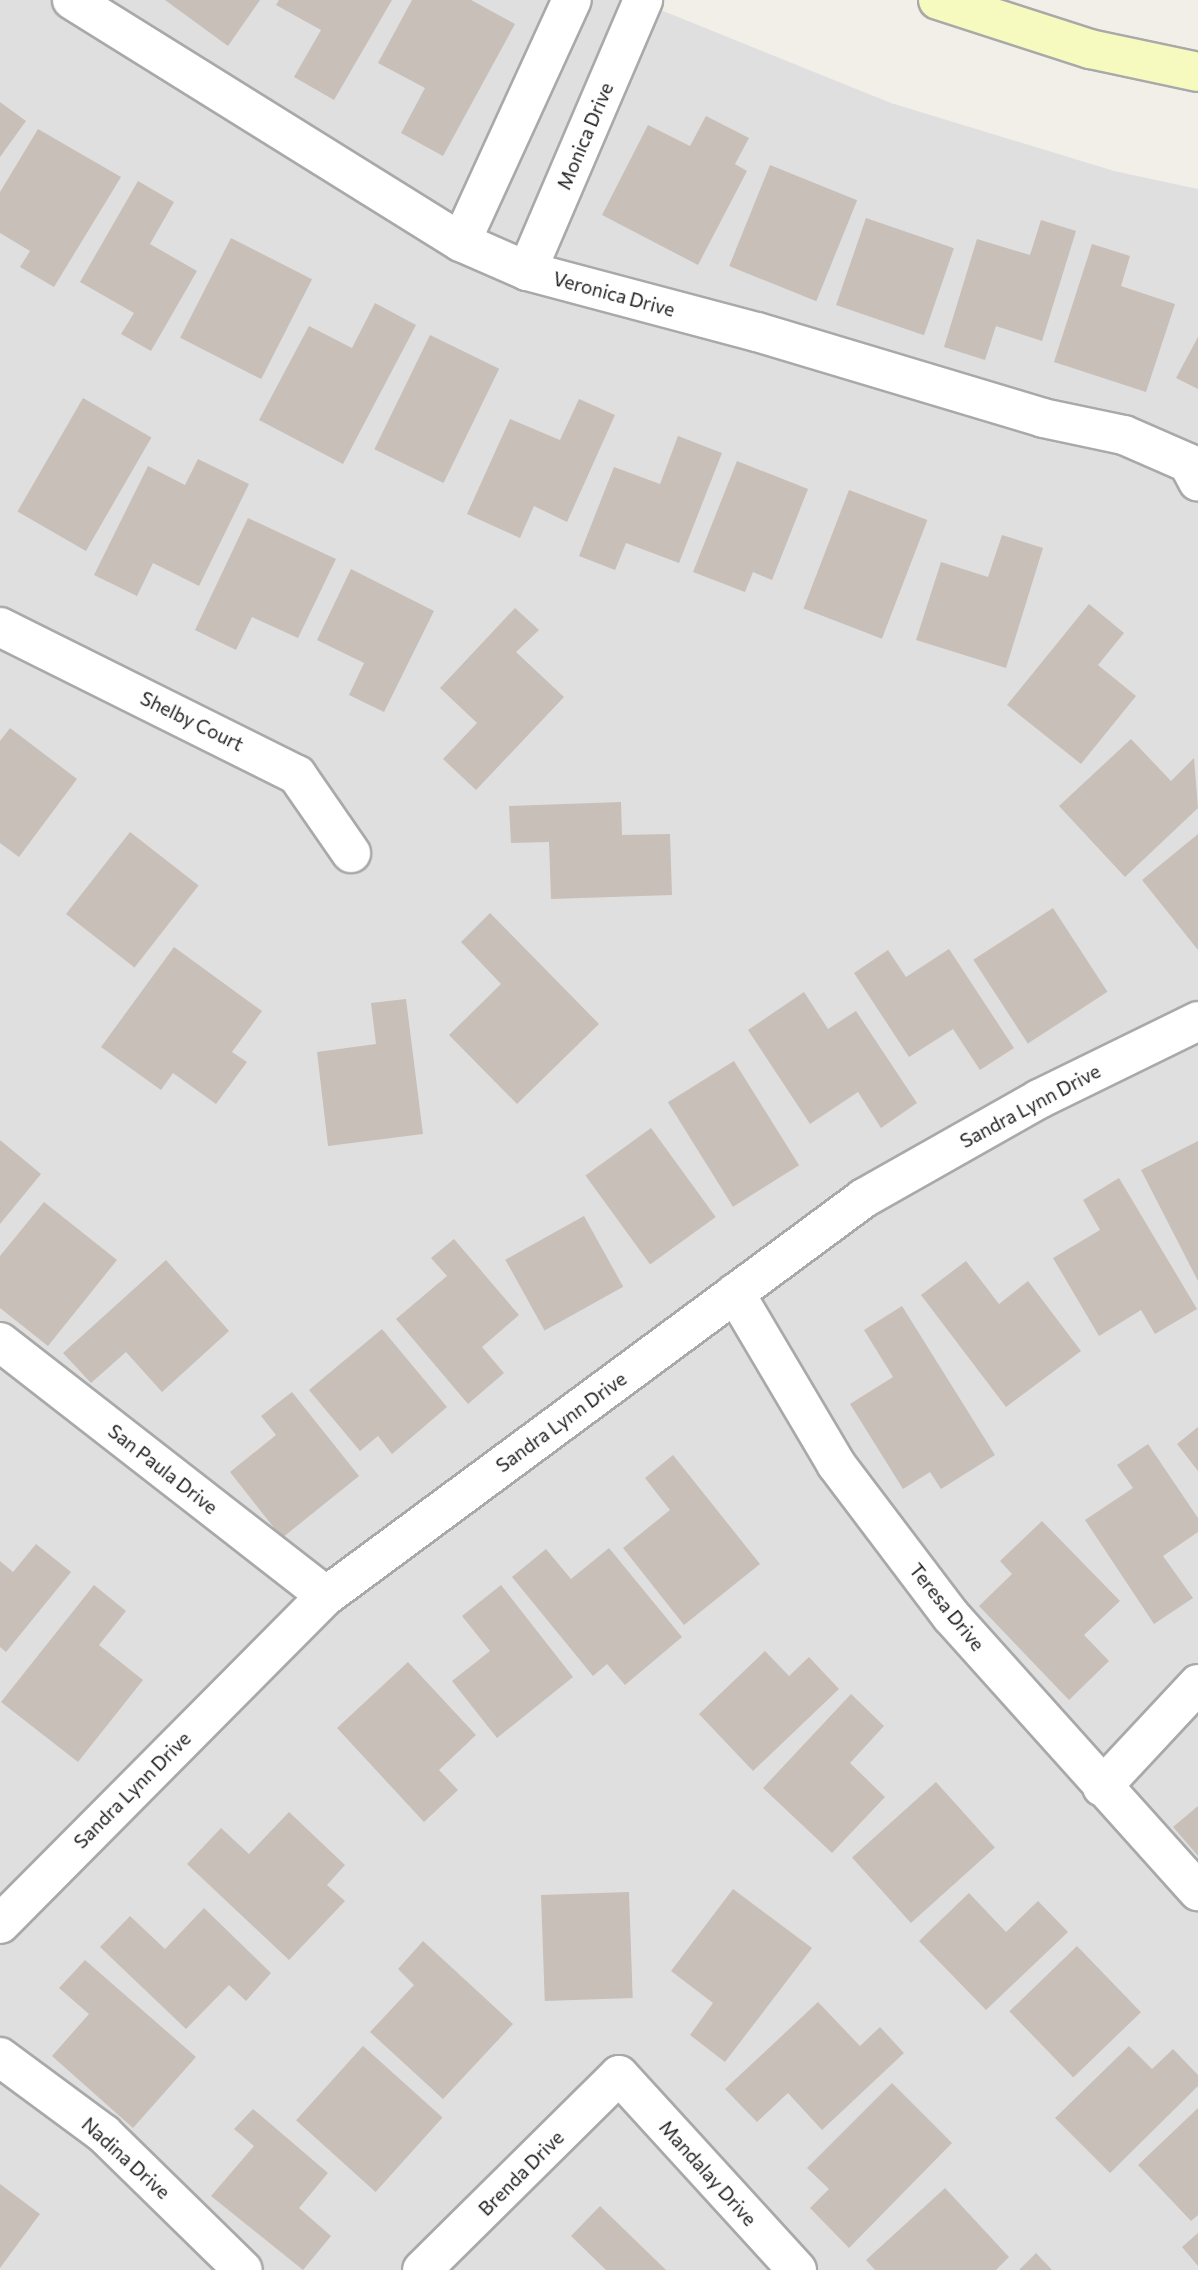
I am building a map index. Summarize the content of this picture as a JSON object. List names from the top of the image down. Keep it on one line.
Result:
{"streets":{"street":["Monica Drive","Veronica Drive","Shelby Court","Sandra Lynn Drive","San Paula Drive","Teresa Drive","Nadina Drive","Brenda Drive","Mandalay Drive"]},"crossings":[["Monica Drive","Veronica Drive"],["Sandra Lynn Drive","San Paula Drive"],["Sandra Lynn Drive","Teresa Drive"],["Brenda Drive","Mandalay Drive"]]}
